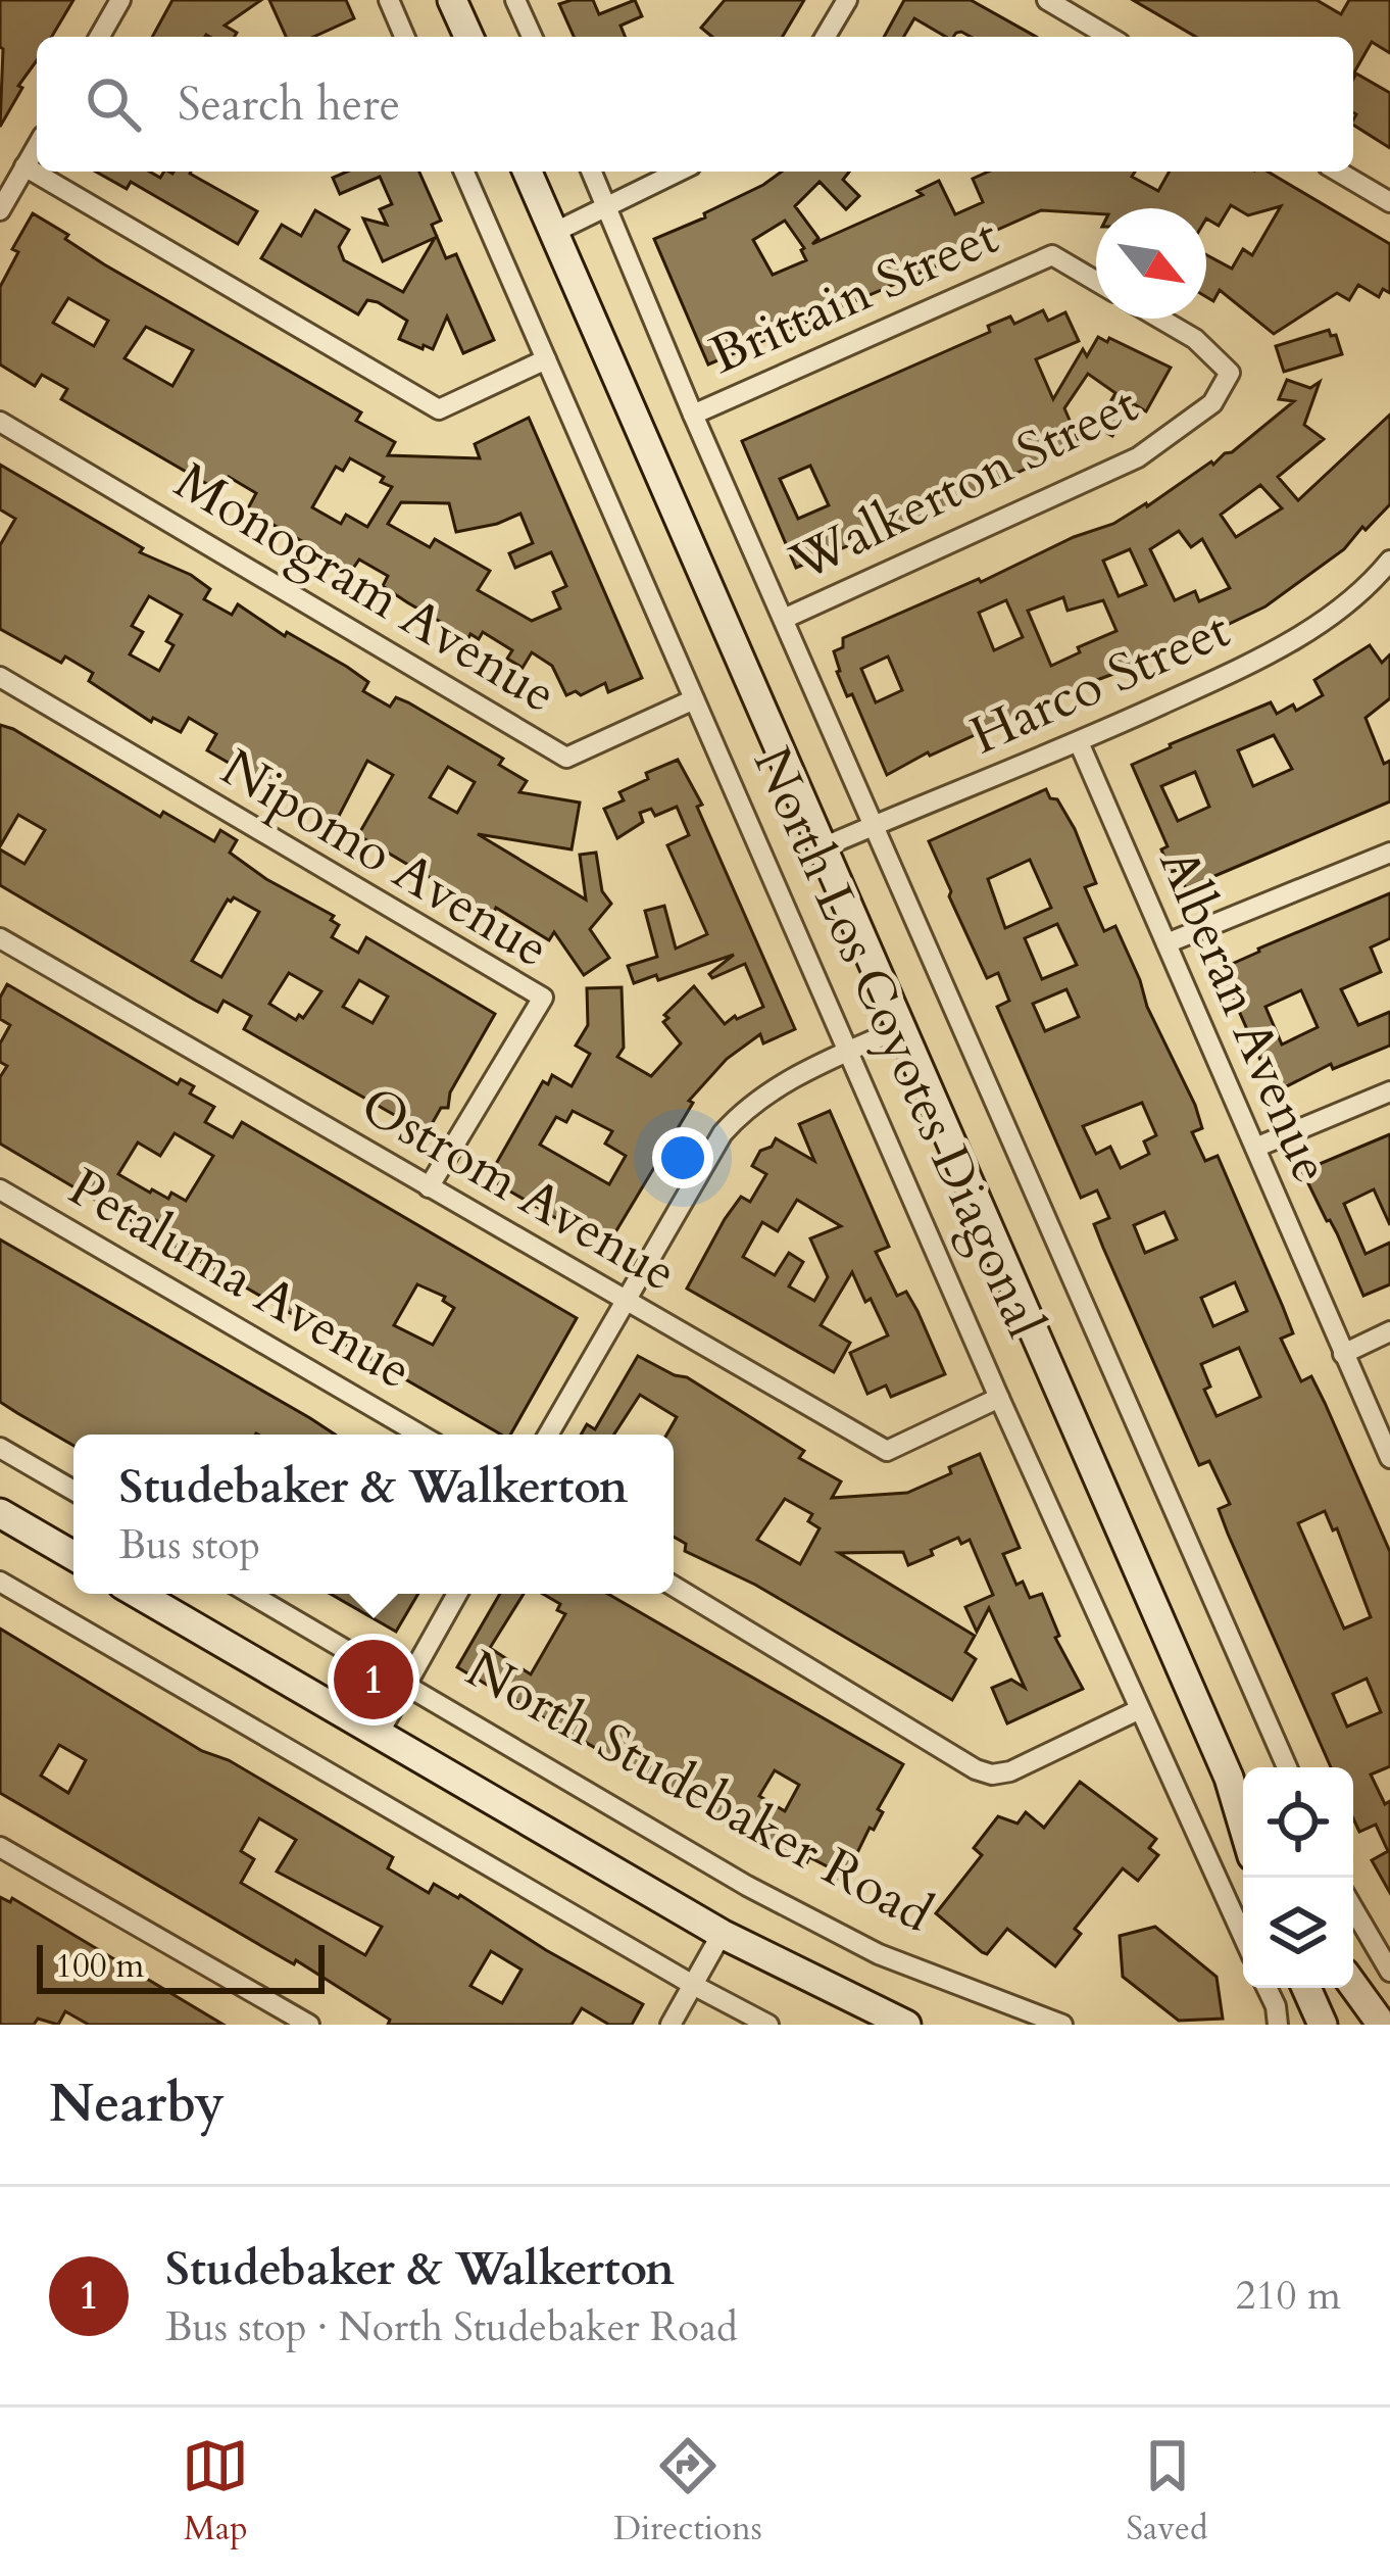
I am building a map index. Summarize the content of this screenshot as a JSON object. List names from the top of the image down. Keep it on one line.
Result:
{"streets":{"main road":["North Los Coyotes Diagonal","North Studebaker Road"],"street":["Brittain Street","Walkerton Street","Monogram Avenue","Harco Street","Nipomo Avenue","Alberan Avenue","Ostrom Avenue","Petaluma Avenue"]},"crossings":[["Brittain Street","North Los Coyotes Diagonal"],["Walkerton Street","North Los Coyotes Diagonal"],["Monogram Avenue","North Los Coyotes Diagonal"],["Harco Street","Alberan Avenue"],["Harco Street","North Los Coyotes Diagonal"],["Nipomo Avenue","Ostrom Avenue"],["North Los Coyotes Diagonal","Ostrom Avenue"]],"scale_bar":"100 m","north":"bottom right","page":{"search":"Search here","popup":["Studebaker & Walkerton","Bus stop"],"pins":"1","scale":"100 m","heading":"Nearby","list":[{"mark":"1","name":"Studebaker & Walkerton","note":"Bus stop · North Studebaker Road","value":"210 m"}],"nav":["Map","Directions","Saved"]}}
